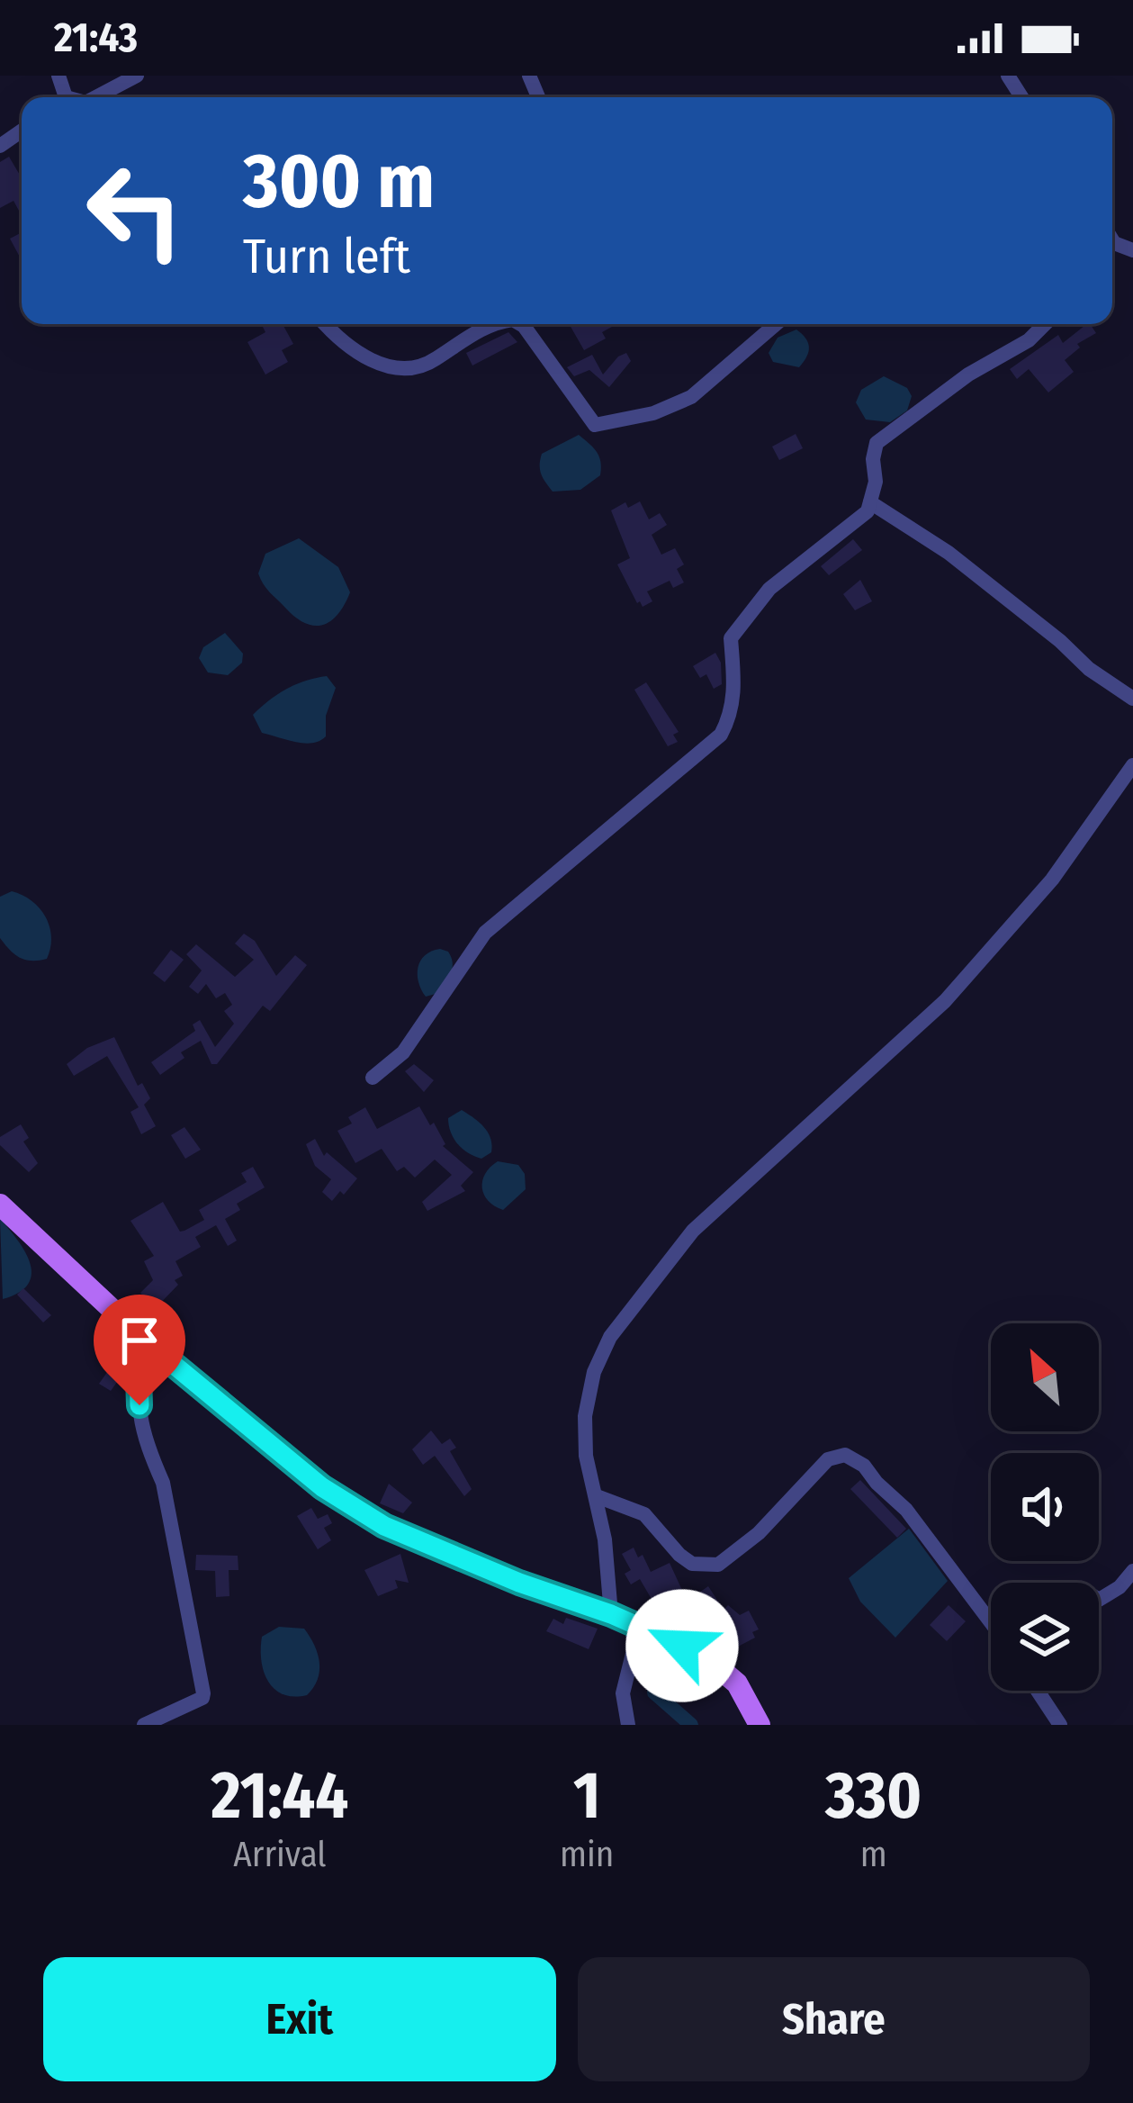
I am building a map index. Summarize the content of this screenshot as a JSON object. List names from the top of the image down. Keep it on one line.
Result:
{"north":"top left","page":{"status":"21:43","turn":["300 m","Turn left"],"eta":["21:44","Arrival","1","min","330","m"],"buttons":["Exit","Share"]}}
